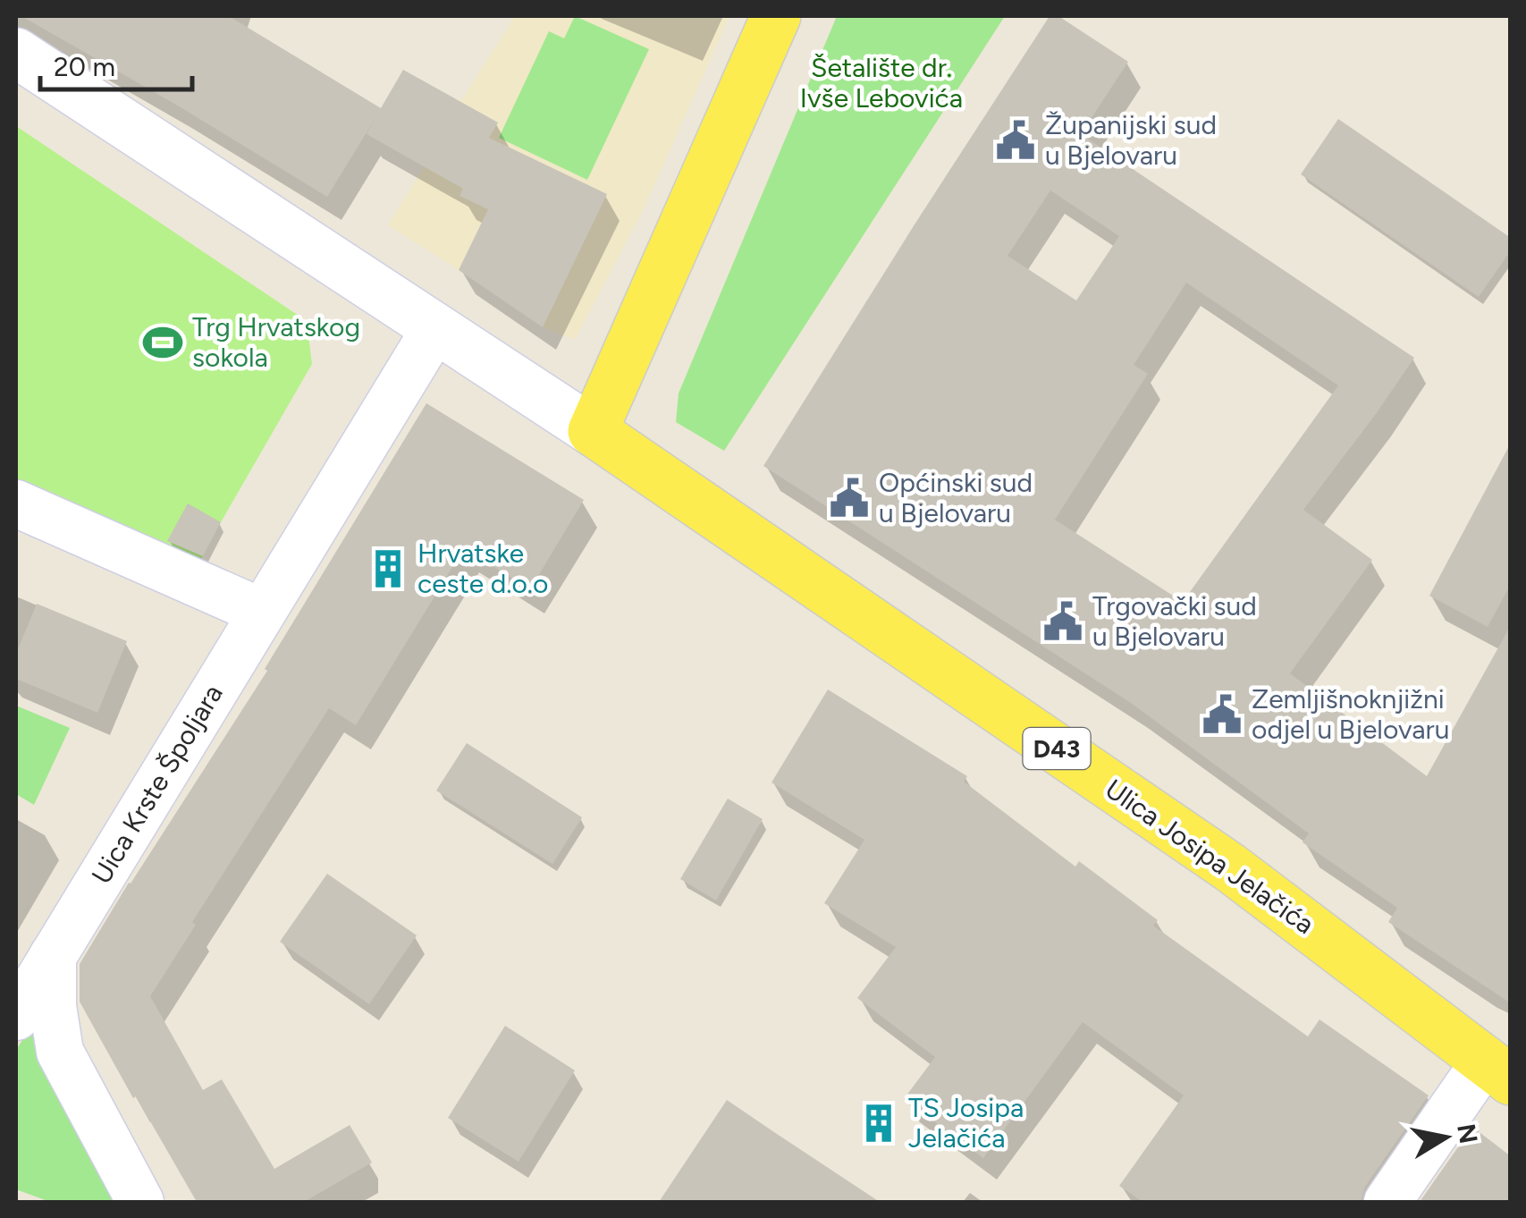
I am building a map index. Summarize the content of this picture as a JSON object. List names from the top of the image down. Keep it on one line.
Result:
{"streets":{"main road":["D43","Ulica Josipa Jelačića"],"street":["Uica Krste Špoljara"]},"parks":["Šetalište dr. Ivše Lebovića"],"places":{"public building":["Županijski sud u Bjelovaru","Općinski sud u Bjelovaru","Trgovački sud u Bjelovaru","Zemljišnoknjižni odjel u Bjelovaru"],"sports":["Trg Hrvatskog sokola"],"building":["Hrvatske ceste d.o.o","TS Josipa Jelačića"]},"scale_bar":"20 m","north":"right"}
